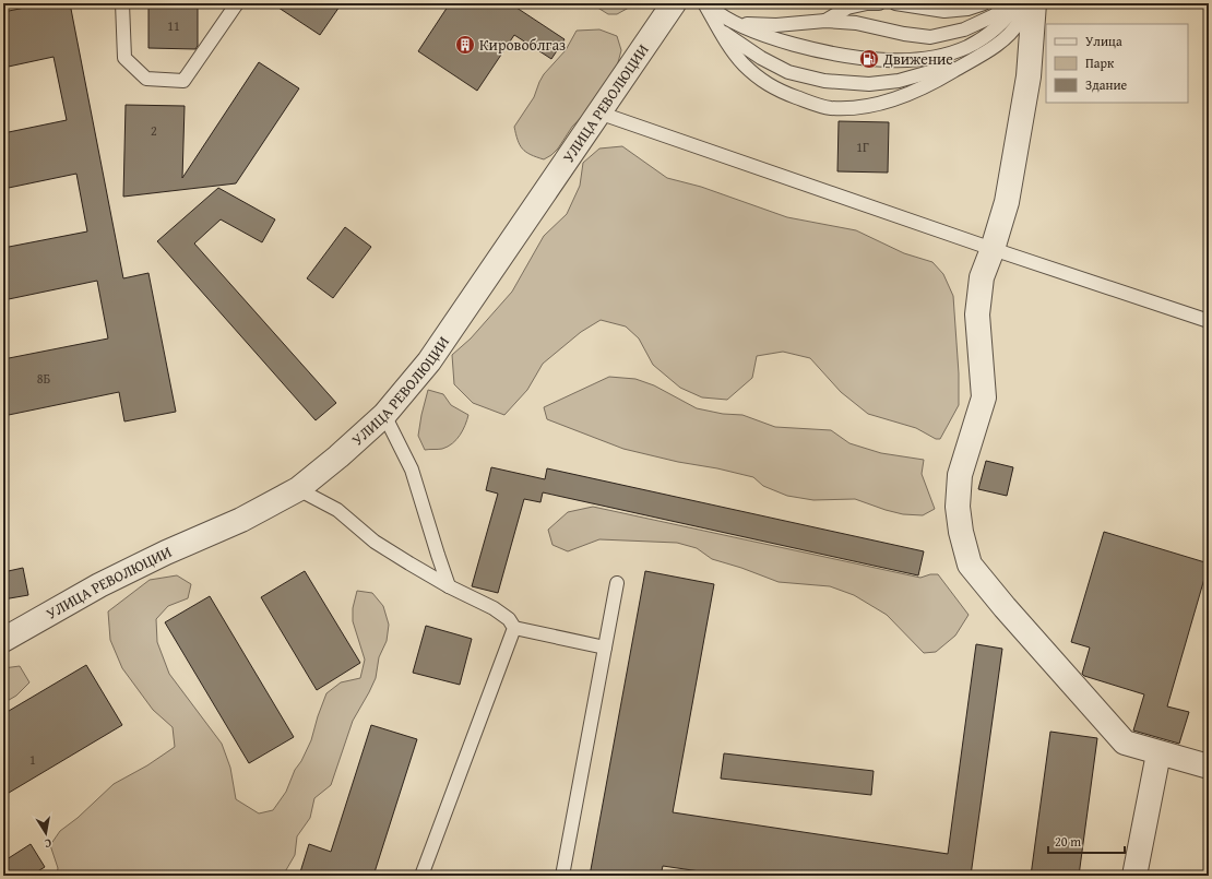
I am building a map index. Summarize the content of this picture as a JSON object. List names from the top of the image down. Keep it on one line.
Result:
{"streets":{"street":["УЛИЦА РЕВОЛЮЦИИ"]},"places":{"building":["Кировоблгаз"],"fuel station":["Движение"]},"house_numbers":["11","2","1Г","8Б","1"],"legend":["Улица","Парк","Здание"],"scale_bar":"20 m","north":"bottom"}
